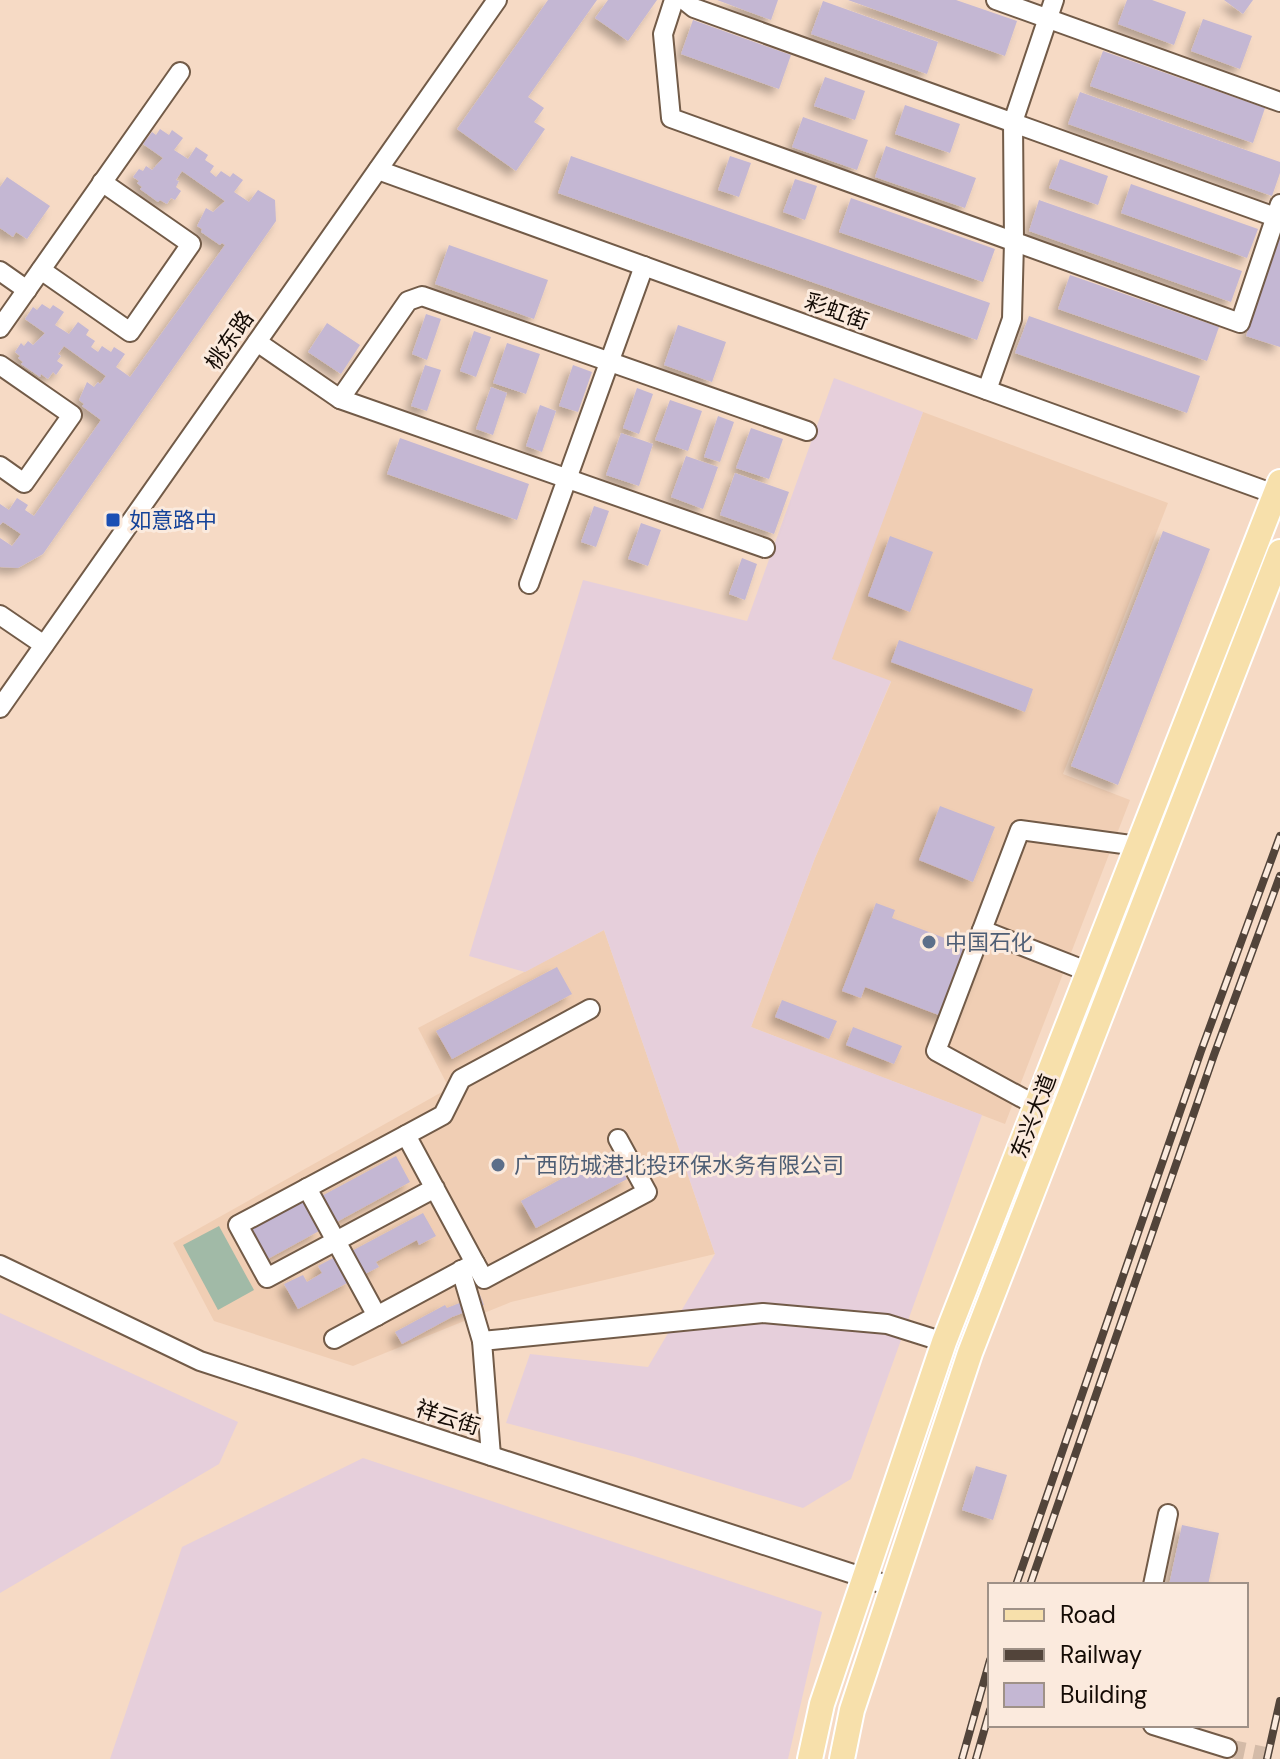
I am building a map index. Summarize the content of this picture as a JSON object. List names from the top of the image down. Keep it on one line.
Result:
{"streets":{"main road":["东兴大道"],"street":["彩虹街","桃东路","祥云街"]},"crossings":[["彩虹街","桃东路"],["彩虹街","东兴大道"],["东兴大道","祥云街"]],"places":{"transit":["如意路中"],"other":["中国石化","广西防城港北投环保水务有限公司"]},"legend":["Road","Railway","Building"]}
